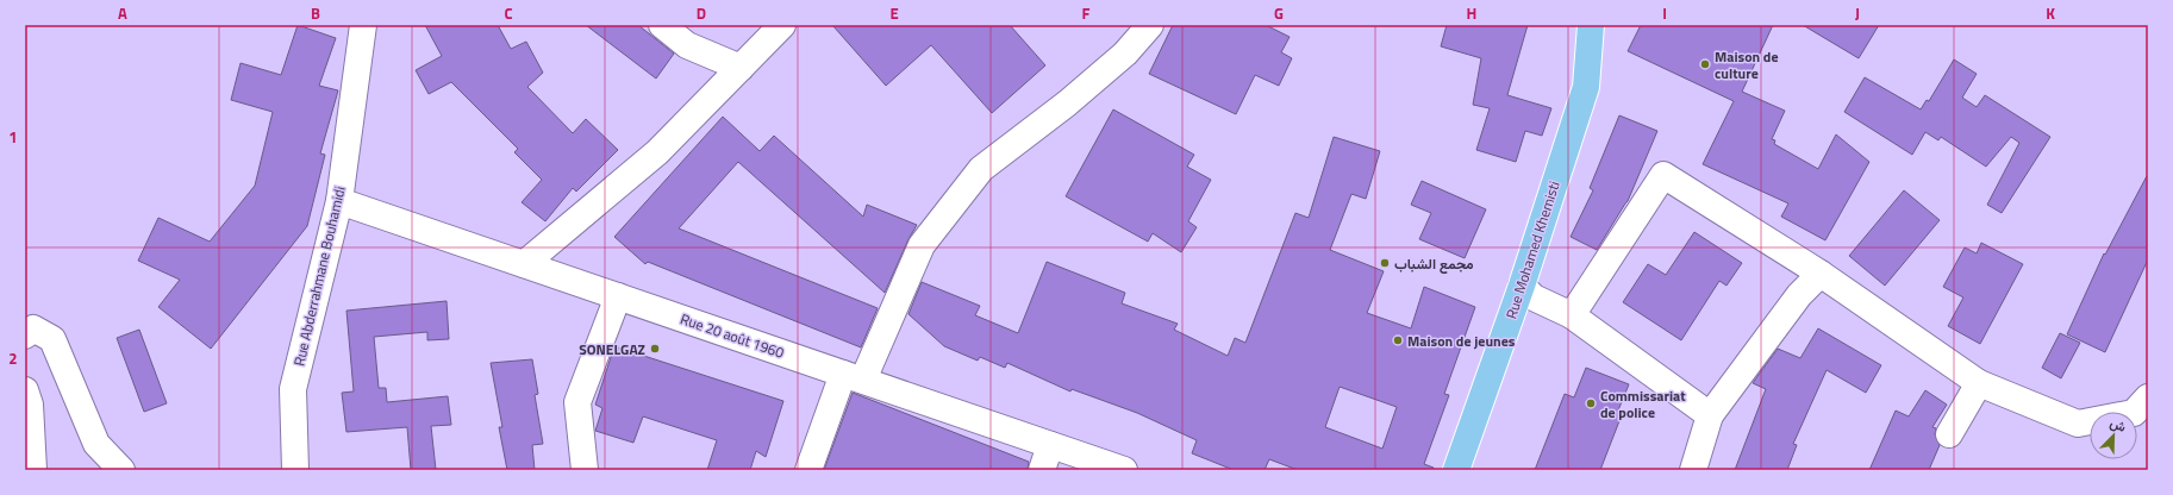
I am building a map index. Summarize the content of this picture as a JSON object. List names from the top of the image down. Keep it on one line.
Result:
{"streets":{"main road":["Rue Mohamed Khemisti"],"street":["Rue Abderrahmane Bouhamidi","Rue 20 août 1960"]},"crossings":[["Rue Abderrahmane Bouhamidi","Rue 20 août 1960"]],"places":["Maison de culture","مجمع الشباب","Maison de jeunes","SONELGAZ","Commissariat de police"],"north":"top right","grid":{"columns":["A","B","C","D","E","F","G","H","I","J","K"],"rows":["1","2"]}}
